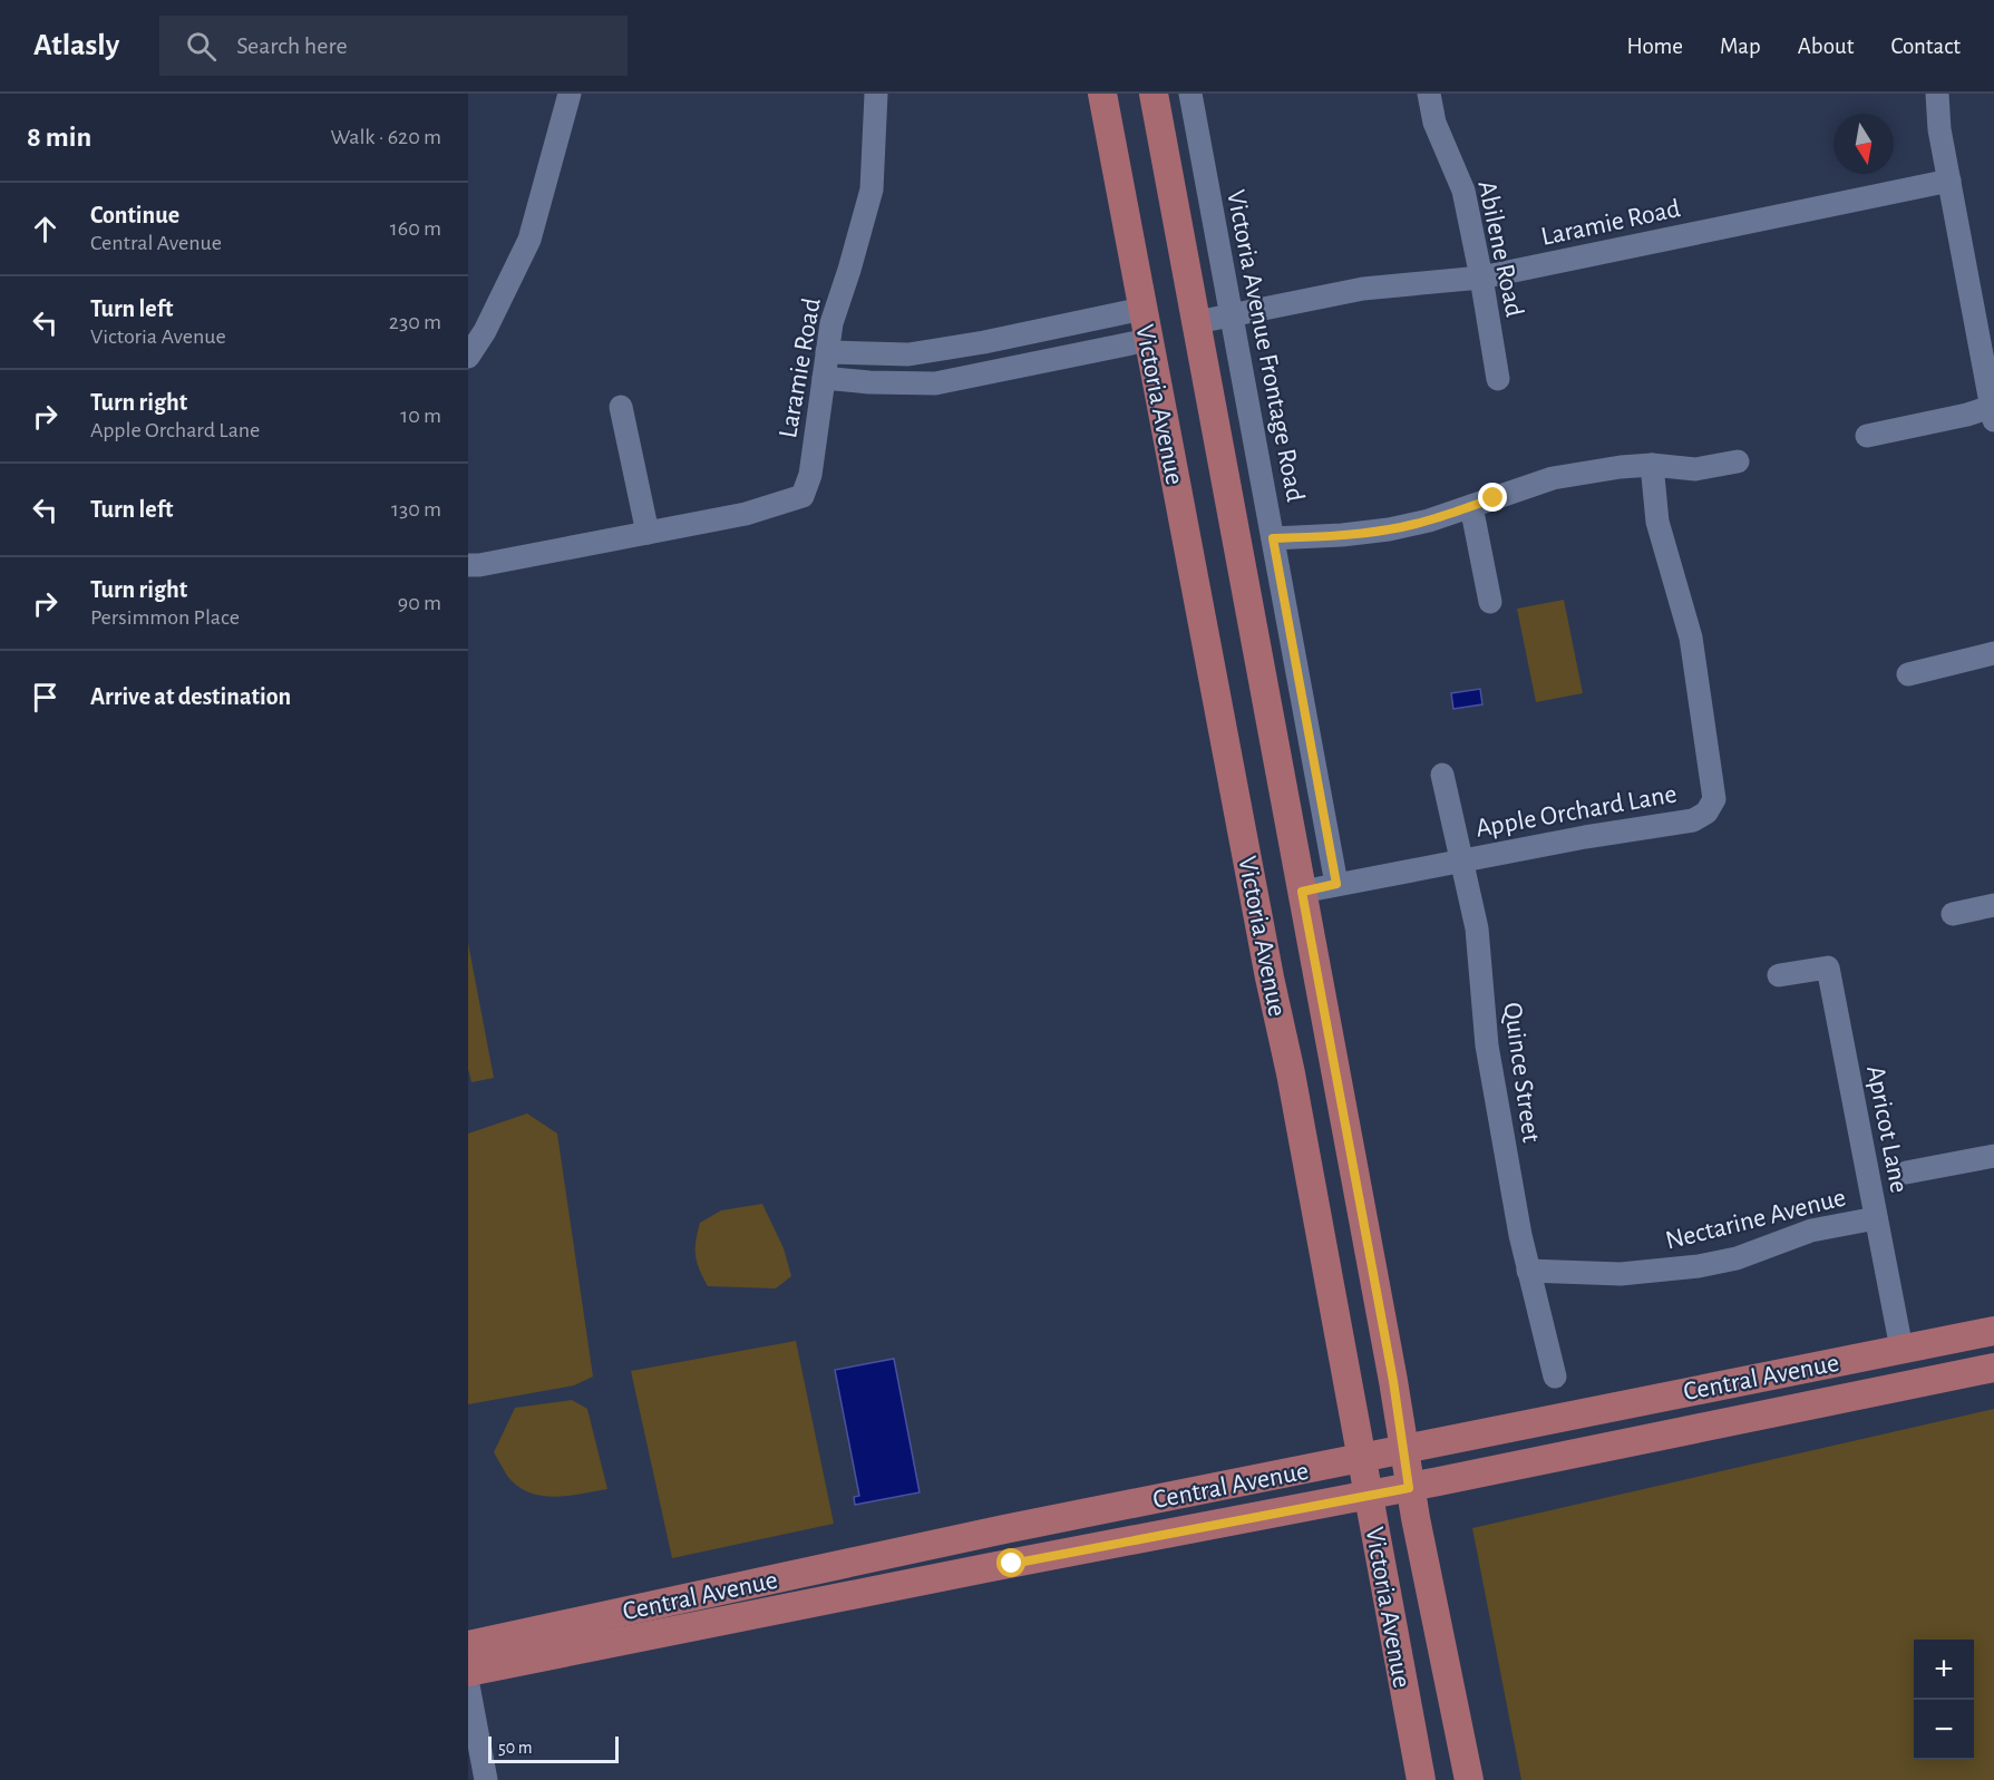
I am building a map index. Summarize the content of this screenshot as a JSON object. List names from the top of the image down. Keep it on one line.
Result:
{"streets":{"main road":["Victoria Avenue","Central Avenue"],"street":["Laramie Road","Abilene Road","Victoria Avenue Frontage Road","Apple Orchard Lane","Quince Street","Apricot Lane","Nectarine Avenue"]},"crossings":[["Laramie Road","Abilene Road"],["Laramie Road","Victoria Avenue Frontage Road"],["Laramie Road","Victoria Avenue"],["Victoria Avenue Frontage Road","Apple Orchard Lane"],["Victoria Avenue","Apple Orchard Lane"],["Victoria Avenue","Central Avenue"],["Apple Orchard Lane","Quince Street"],["Quince Street","Nectarine Avenue"],["Apricot Lane","Nectarine Avenue"],["Apricot Lane","Central Avenue"]],"scale_bar":"50 m","north":"bottom","page":{"header":"Atlasly","search":"Search here","nav":["Home","Map","About","Contact"],"heading":["8 min","Walk · 620 m"],"list":[["Continue","Central Avenue","160 m"],["Turn left","Victoria Avenue","230 m"],["Turn right","Apple Orchard Lane","10 m"],["Turn left","130 m"],["Turn right","Persimmon Place","90 m"],"Arrive at destination"],"map_buttons":["+","−"],"scale":"50 m"}}
